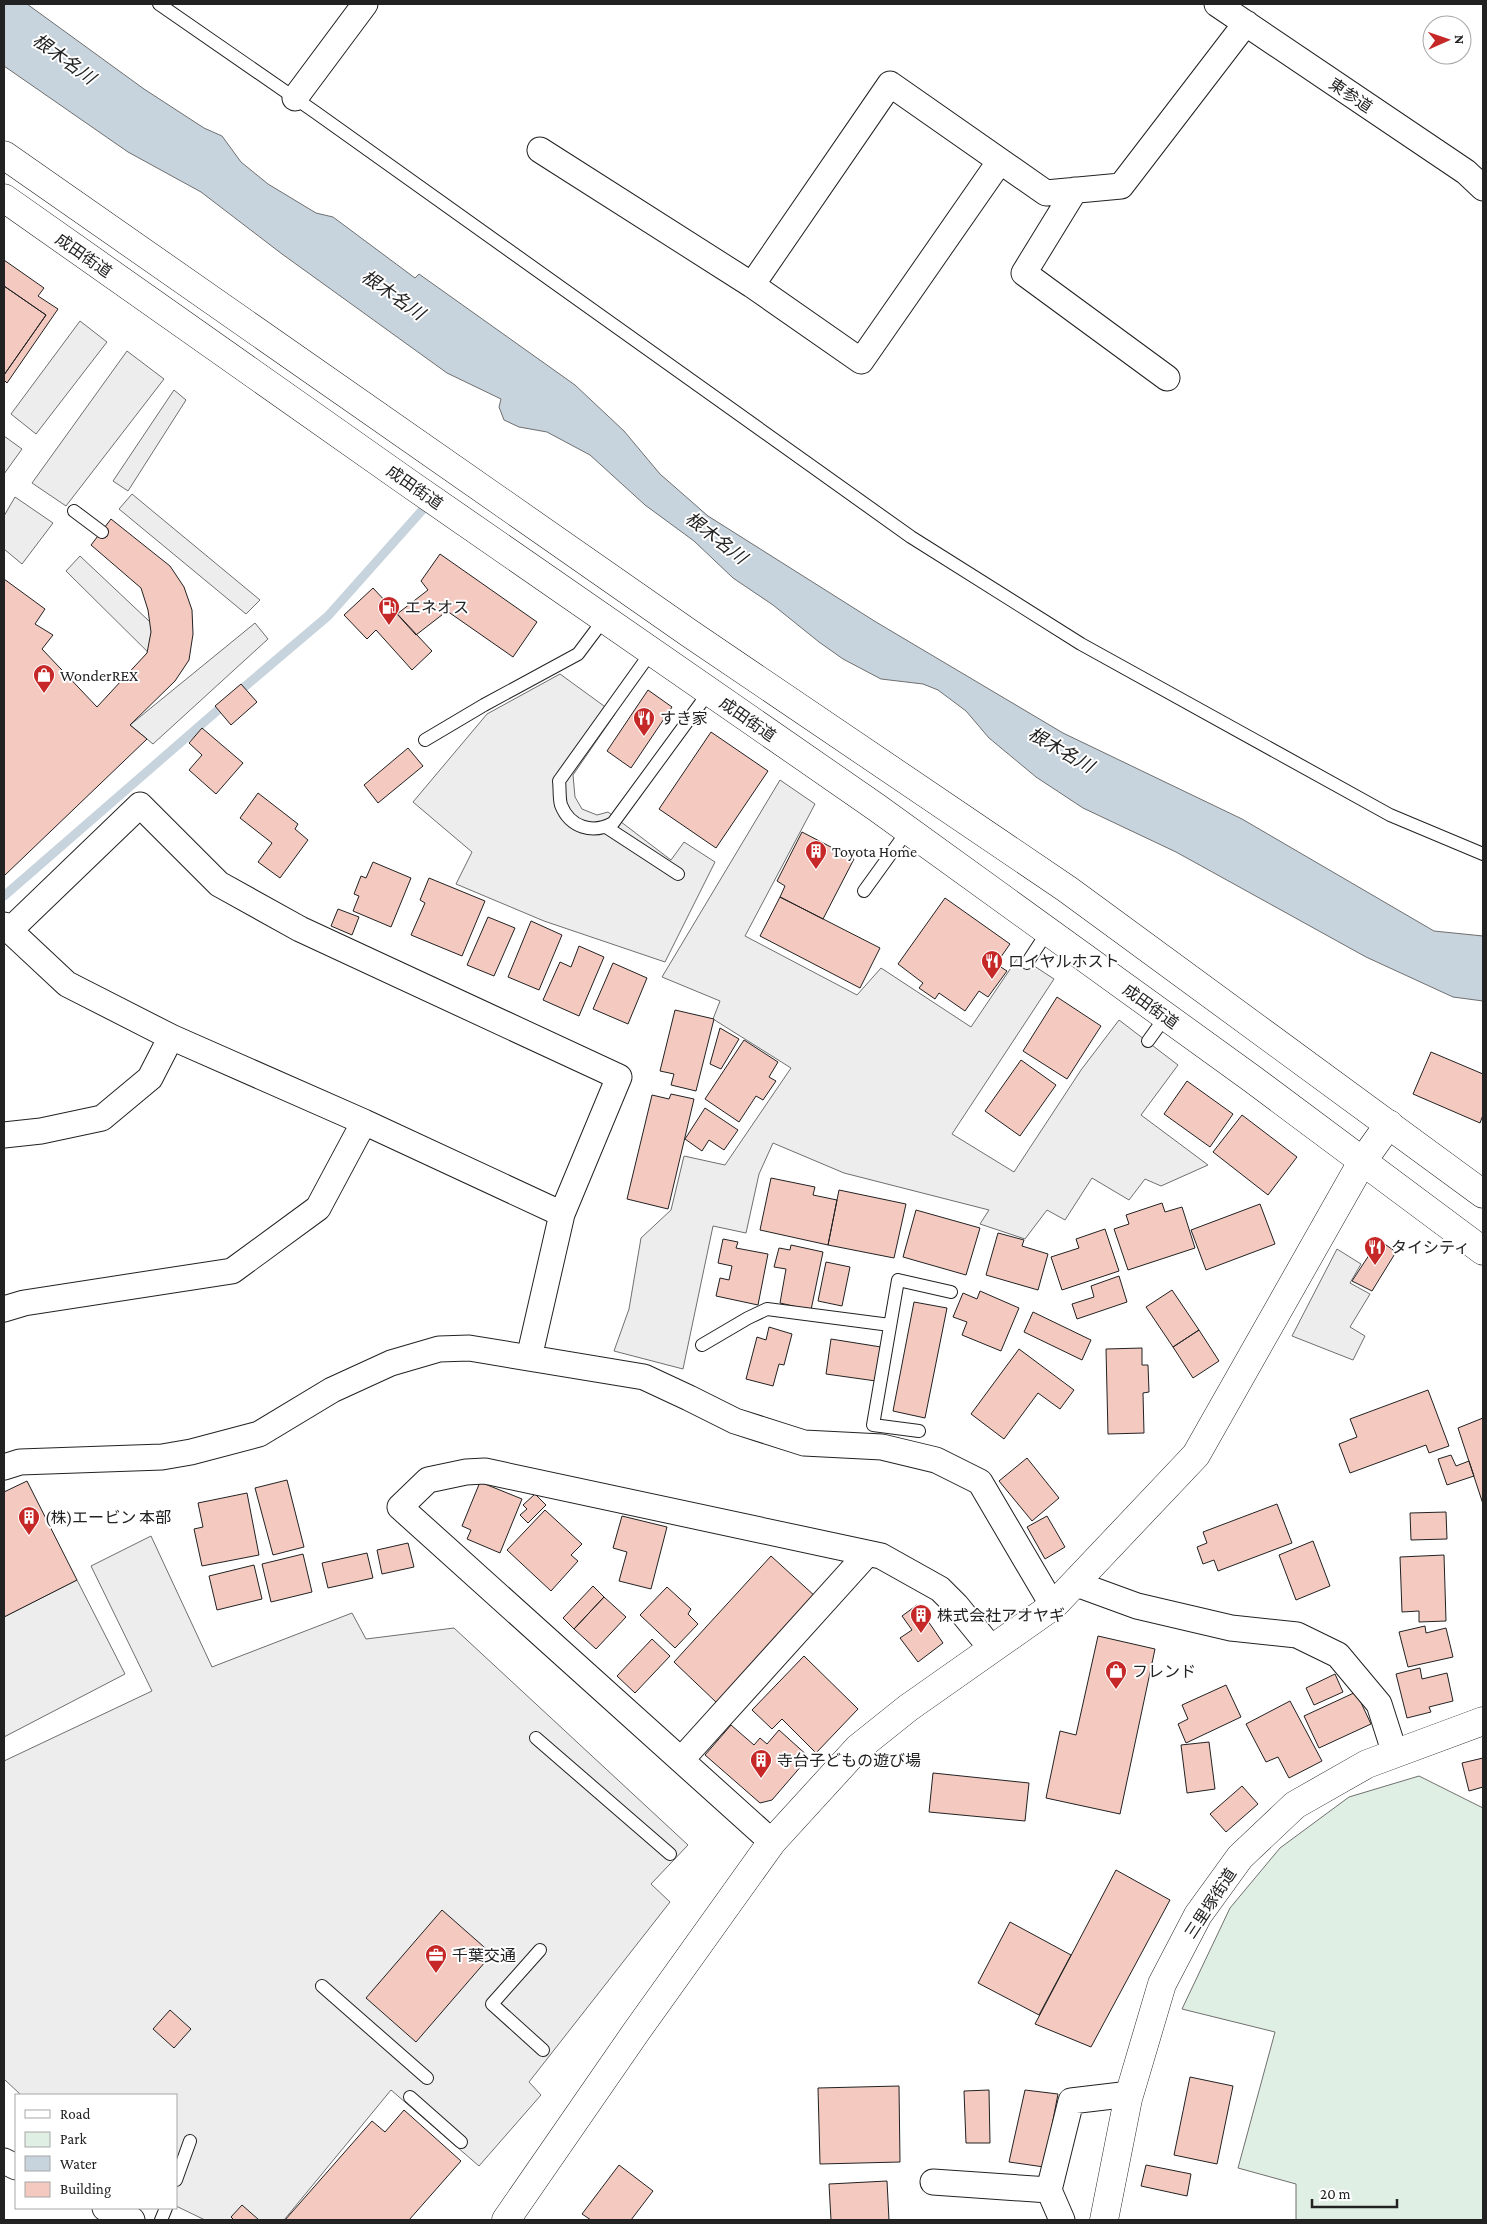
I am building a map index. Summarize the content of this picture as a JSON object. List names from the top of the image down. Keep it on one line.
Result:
{"streets":{"main road":["成田街道","三里塚街道"],"street":["東参道"]},"water":["根木名川"],"places":{"fuel station":["エネオス"],"shop":["WonderREX","フレンド"],"restaurant":["すき家","ロイヤルホスト","タイシティ"],"building":["Toyota Home","(株)エービン 本部","株式会社アオヤギ","寺台子どもの遊び場"],"office":["千葉交通"]},"legend":["Road","Park","Water","Building"],"scale_bar":"20 m","north":"right"}
